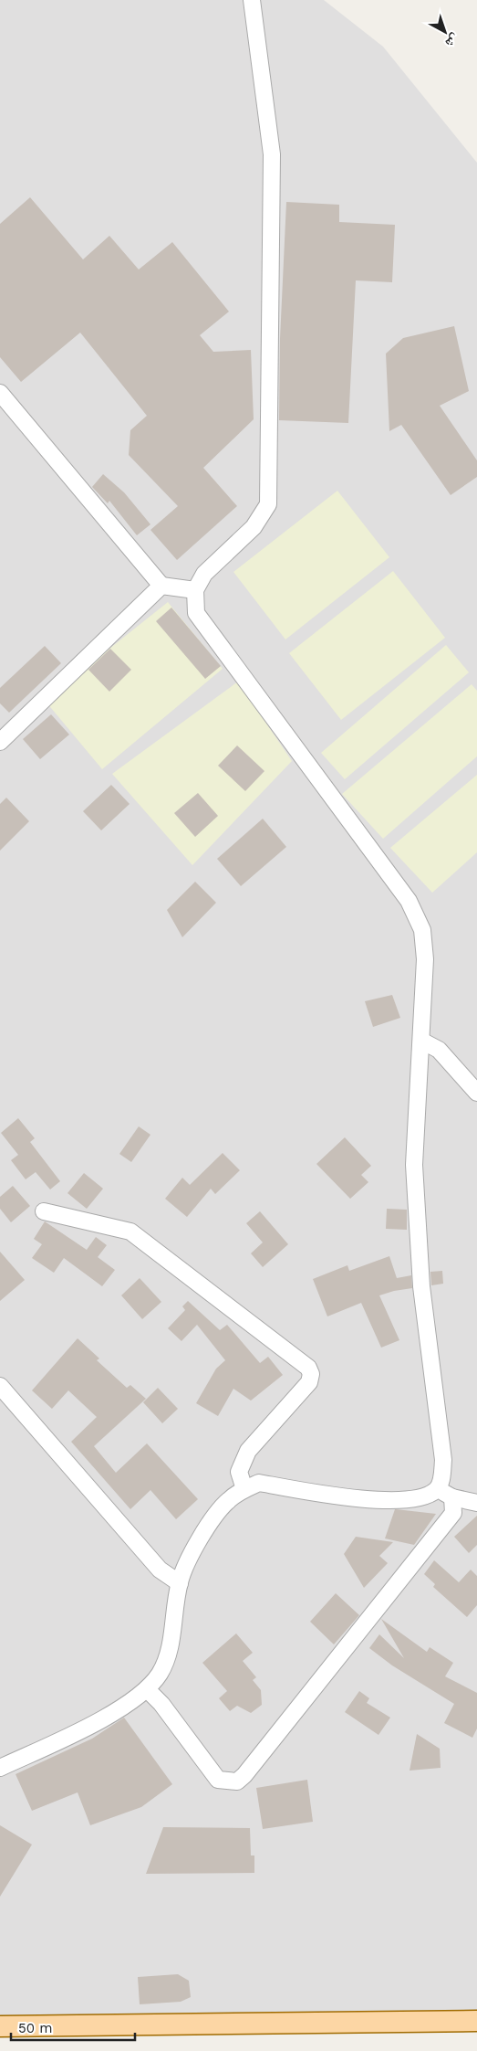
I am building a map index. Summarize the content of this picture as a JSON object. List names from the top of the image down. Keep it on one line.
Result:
{"scale_bar":"50 m","north":"bottom right"}
